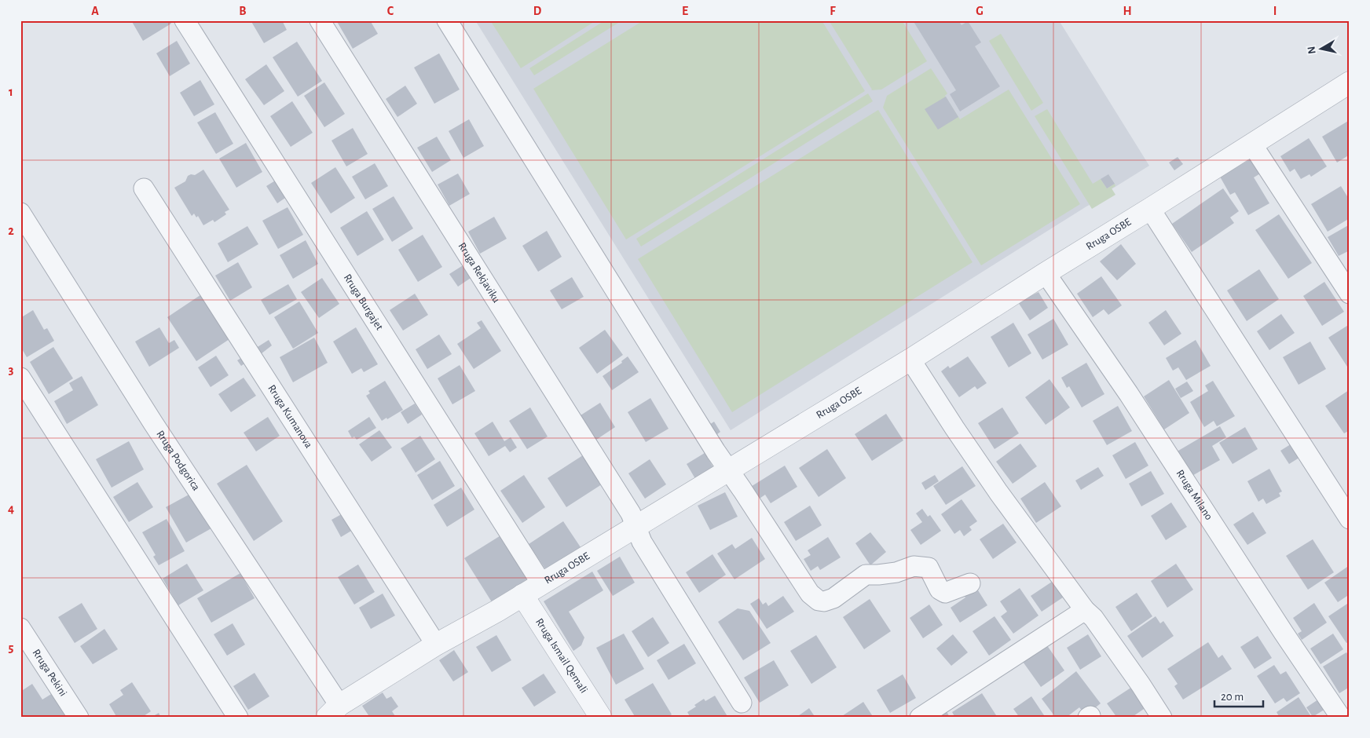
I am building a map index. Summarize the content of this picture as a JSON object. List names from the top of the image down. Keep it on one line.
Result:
{"streets":{"street":["Rruga OSBE","Rruga Rekjaviku","Rruga Burgajet","Rruga Kumanova","Rruga Podgorica","Rruga Milano","Rruga Ismail Qemali","Rruga Pekini"]},"crossings":[["Rruga OSBE","Rruga Rekjaviku"],["Rruga OSBE","Rruga Burgajet"],["Rruga OSBE","Rruga Kumanova"],["Rruga OSBE","Rruga Podgorica"],["Rruga OSBE","Rruga Milano"],["Rruga OSBE","Rruga Ismail Qemali"]],"scale_bar":"20 m","north":"left","grid":{"columns":["A","B","C","D","E","F","G","H","I"],"rows":["1","2","3","4","5"]}}
